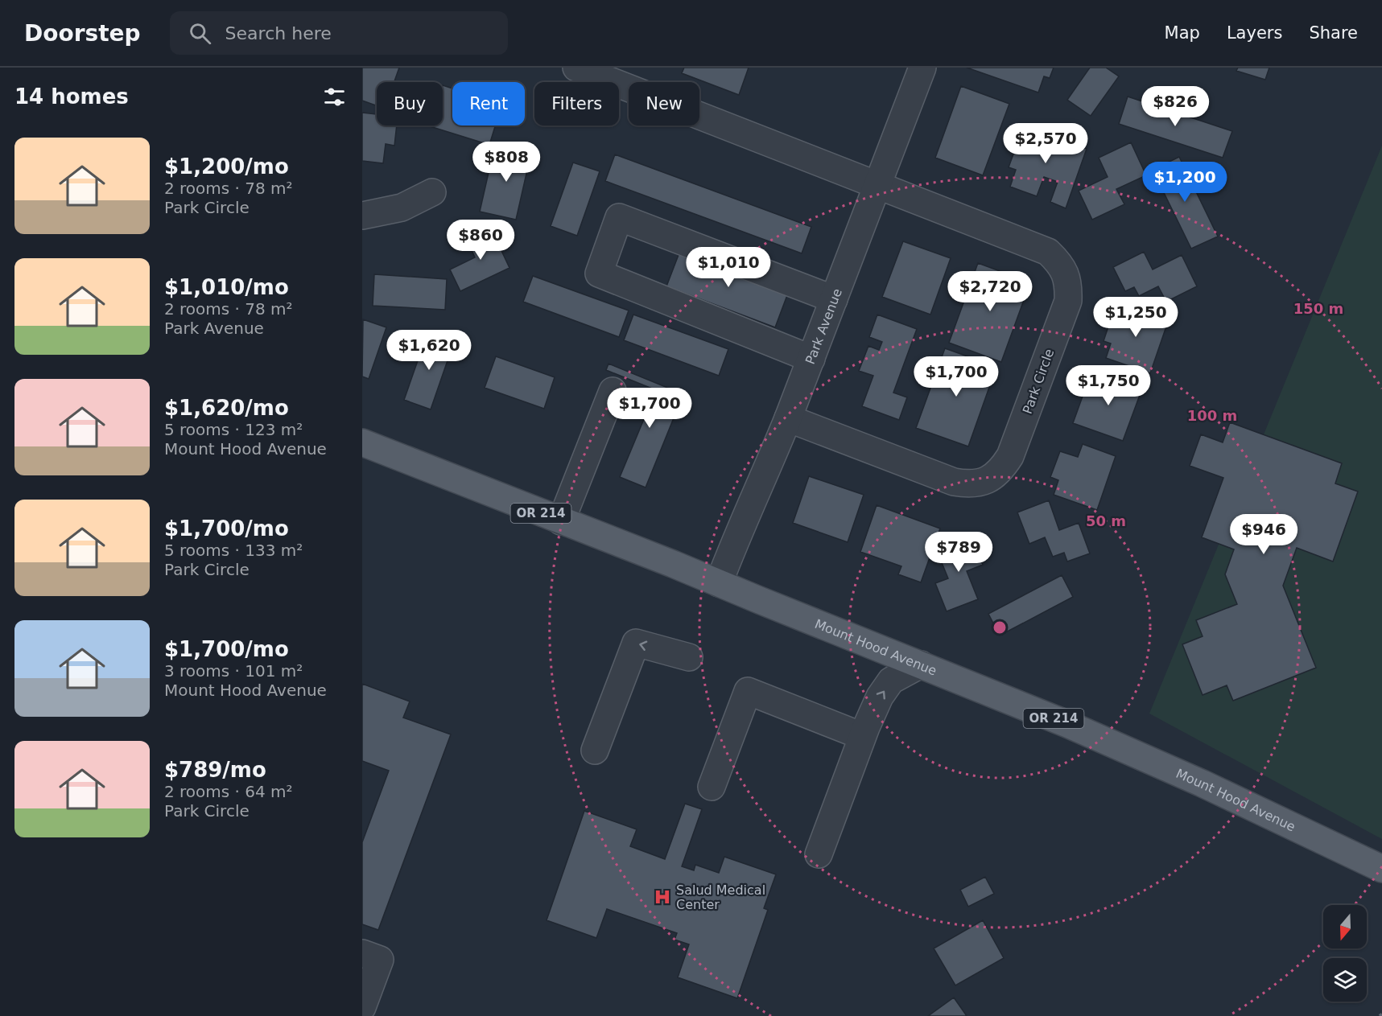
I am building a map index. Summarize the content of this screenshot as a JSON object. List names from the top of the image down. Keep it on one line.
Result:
{"streets":{"main road":["OR 214","Mount Hood Avenue"],"street":["Park Avenue","Park Circle"]},"crossings":[["Park Avenue","Park Circle"],["Park Avenue","Mount Hood Avenue"]],"places":{"hospital":["Salud Medical Center"]},"north":"bottom","page":{"header":"Doorstep","search":"Search here","nav":["Map","Layers","Share"],"heading":"14 homes","chip":["Buy","Rent","Filters","New"],"price":["$826","$2,570","$808","$1,200","$860","$1,010","$2,720","$1,250","$1,620","$1,700","$1,750","$1,700","$946","$789"],"list":[{"name":"$1,200/mo","note":"2 rooms · 78 m² · Park Circle"},{"name":"$1,010/mo","note":"2 rooms · 78 m² · Park Avenue"},{"name":"$1,620/mo","note":"5 rooms · 123 m² · Mount Hood Avenue"},{"name":"$1,700/mo","note":"5 rooms · 133 m² · Park Circle"},{"name":"$1,700/mo","note":"3 rooms · 101 m² · Mount Hood Avenue"},{"name":"$789/mo","note":"2 rooms · 64 m² · Park Circle"}]},"rings":["150 m","100 m","50 m"]}
